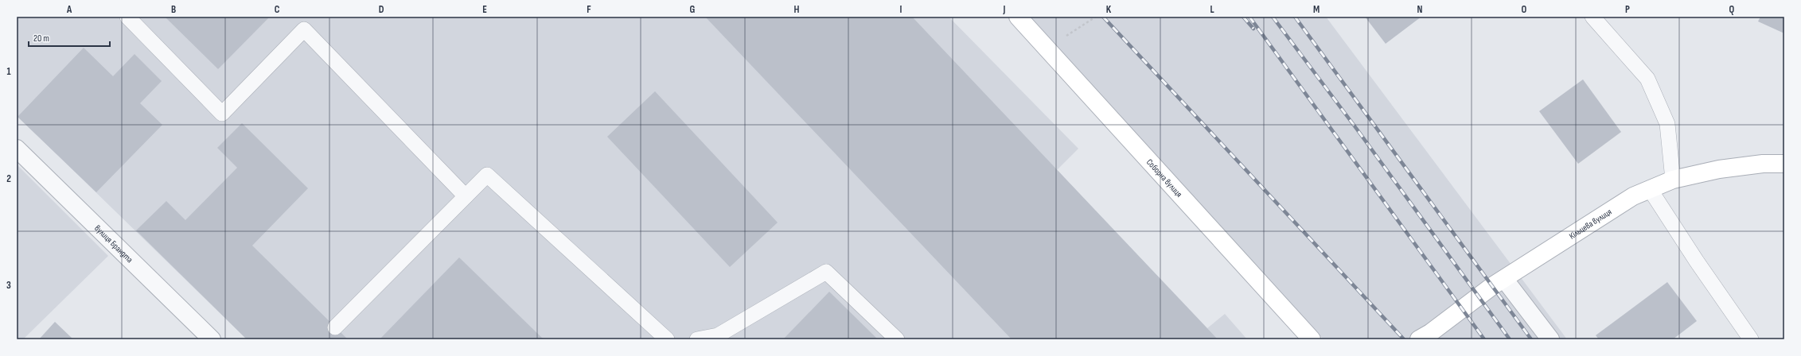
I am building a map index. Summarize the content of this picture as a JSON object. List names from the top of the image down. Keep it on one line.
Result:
{"streets":{"main road":["Соборна вулиця","Кільцева вулиця"],"street":["вулиця Брандта"]},"scale_bar":"20 m","grid":{"columns":["A","B","C","D","E","F","G","H","I","J","K","L","M","N","O","P","Q"],"rows":["1","2","3"]}}
